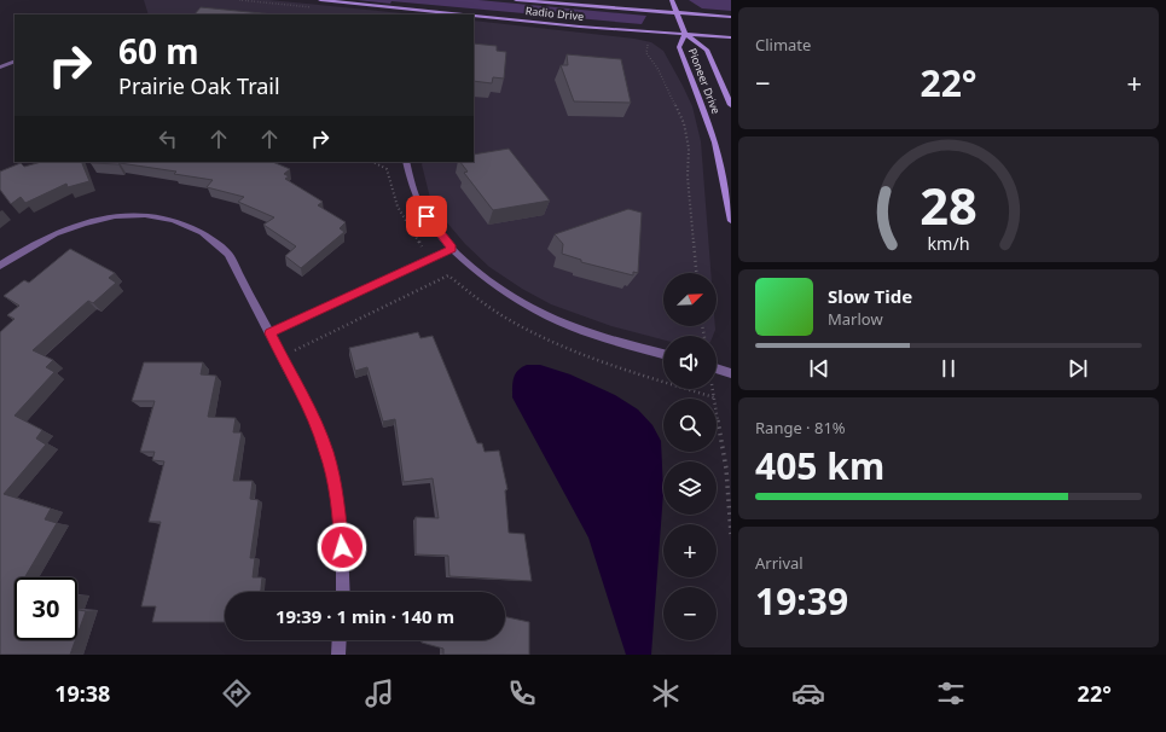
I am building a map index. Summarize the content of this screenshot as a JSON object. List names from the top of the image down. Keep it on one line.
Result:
{"streets":{"main road":["Radio Drive","Pioneer Drive"]},"crossings":[["Radio Drive","Pioneer Drive"]],"north":"top right","page":{"tile":["Climate",["Range · 81%","405 km"],["Arrival","19:39"]],"turn":["60 m","Prairie Oak Trail"],"heat":["−","22°","+"],"map_buttons":["+","−"],"song":["Slow Tide","Marlow"],"limit":"30","trip":"19:39 · 1 min · 140 m","tabs":["19:38","22°"],"gauge":["28","km/h"]}}
